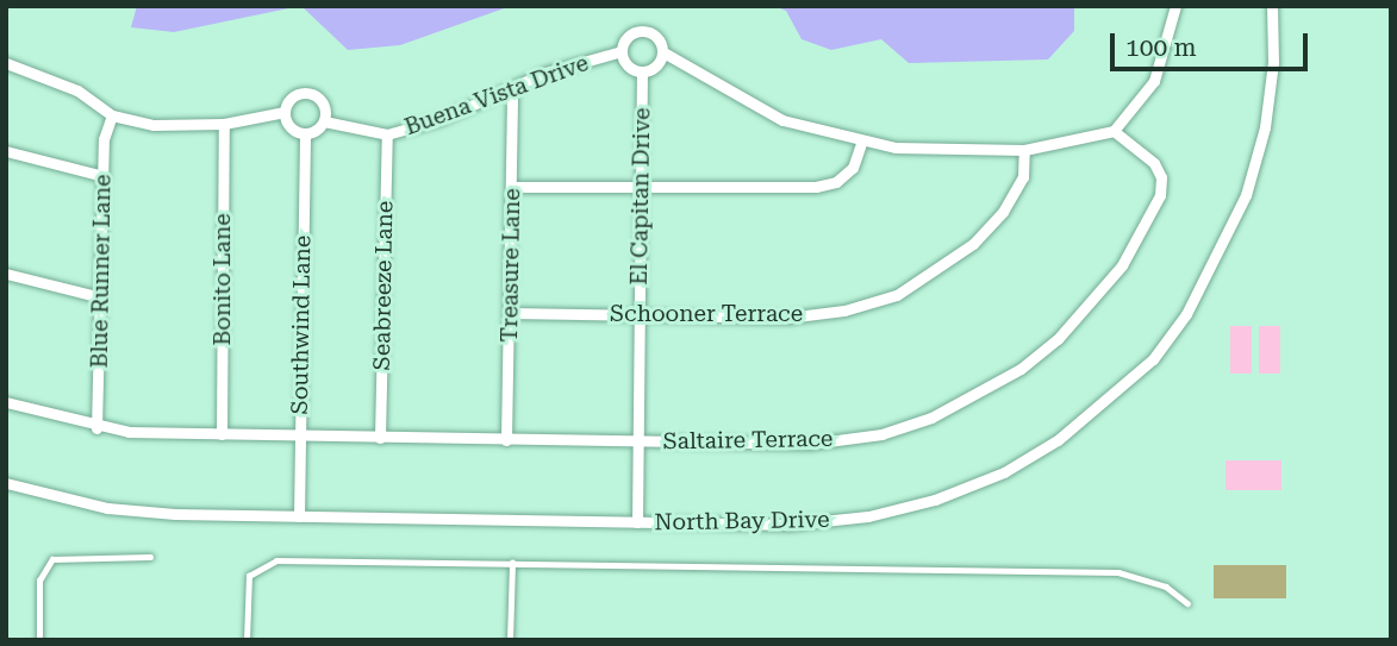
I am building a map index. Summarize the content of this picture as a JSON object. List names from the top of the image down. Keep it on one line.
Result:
{"streets":{"street":["Buena Vista Drive","El Capitan Drive","Treasure Lane","Blue Runner Lane","Bonito Lane","Seabreeze Lane","Schooner Terrace","Southwind Lane","Saltaire Terrace","North Bay Drive"]},"crossings":[["Buena Vista Drive","El Capitan Drive"],["Buena Vista Drive","Treasure Lane"],["Buena Vista Drive","Seabreeze Lane"],["Buena Vista Drive","Southwind Lane"],["El Capitan Drive","Schooner Terrace"],["El Capitan Drive","Saltaire Terrace"],["El Capitan Drive","North Bay Drive"],["Treasure Lane","Schooner Terrace"],["Treasure Lane","Saltaire Terrace"],["Blue Runner Lane","Saltaire Terrace"],["Bonito Lane","Saltaire Terrace"],["Seabreeze Lane","Saltaire Terrace"],["Southwind Lane","Saltaire Terrace"],["Southwind Lane","North Bay Drive"]],"scale_bar":"100 m"}
